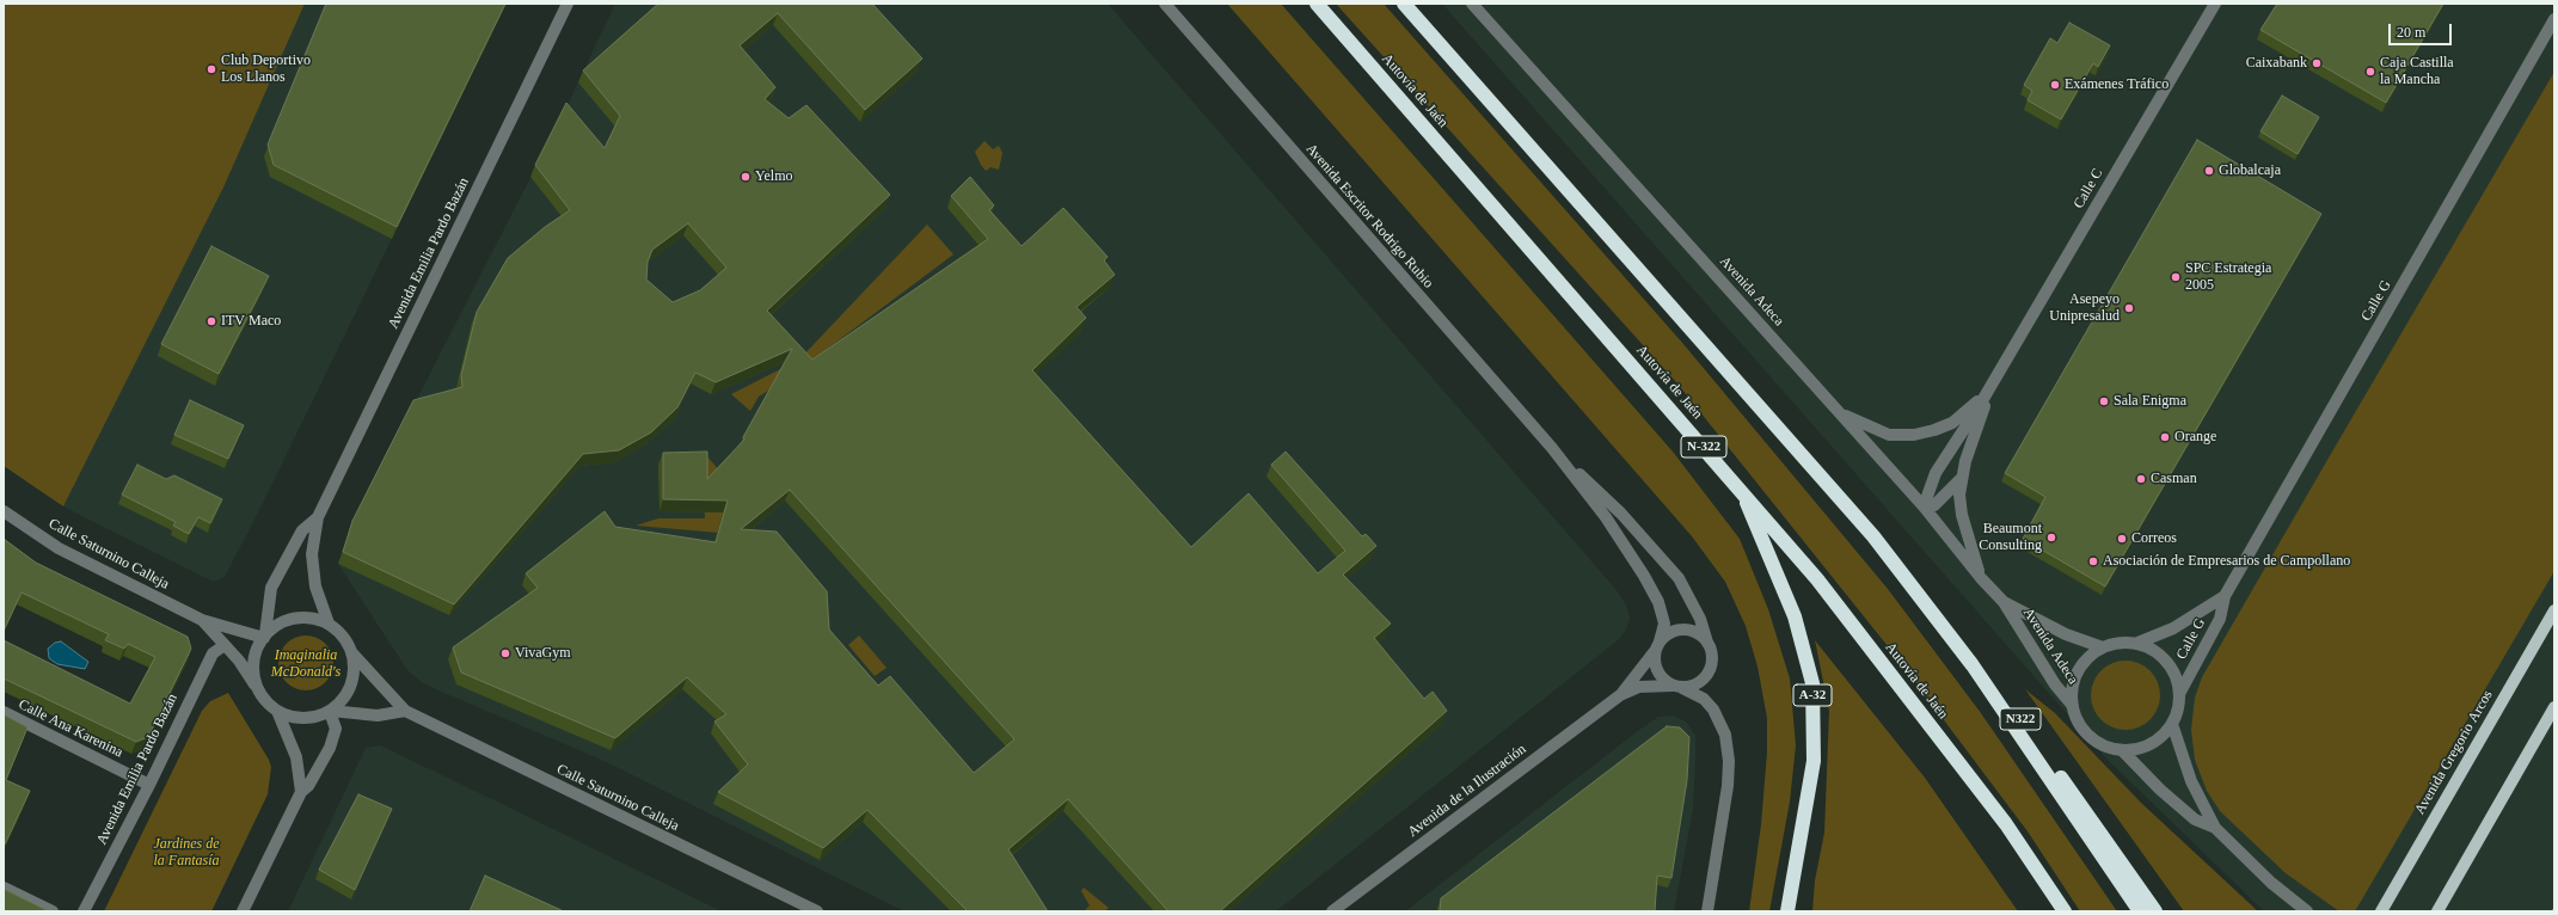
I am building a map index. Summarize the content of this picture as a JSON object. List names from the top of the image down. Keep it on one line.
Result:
{"streets":{"highway":["Autovía de Jaén","N-322","A-32","N322"],"main road":["Avenida Gregorio Arcos"],"street":["Calle C","Avenida Escritor Rodrigo Rubio","Avenida Emilia Pardo Bazán","Avenida Adeca","Calle G","Calle Saturnino Calleja","Calle Ana Karenina","Avenida de la Ilustración"]},"crossings":[["Autovía de Jaén","A-32"],["Calle C","Avenida Adeca"],["Avenida Escritor Rodrigo Rubio","Avenida de la Ilustración"],["Avenida Emilia Pardo Bazán","Calle Saturnino Calleja"],["Avenida Emilia Pardo Bazán","Calle Ana Karenina"],["Avenida Adeca","Calle G"]],"parks":["Imaginalia McDonald's","Jardines de la Fantasía"],"places":["Caixabank","Club Deportivo Los Llanos","Caja Castilla la Mancha","Exámenes Tráfico","Globalcaja","Yelmo","SPC Estrategia 2005","Asepeyo Unipresalud","ITV Maco","Sala Enigma","Orange","Casman","Beaumont Consulting","Correos","Asociación de Empresarios de Campollano","VivaGym"],"scale_bar":"20 m"}
